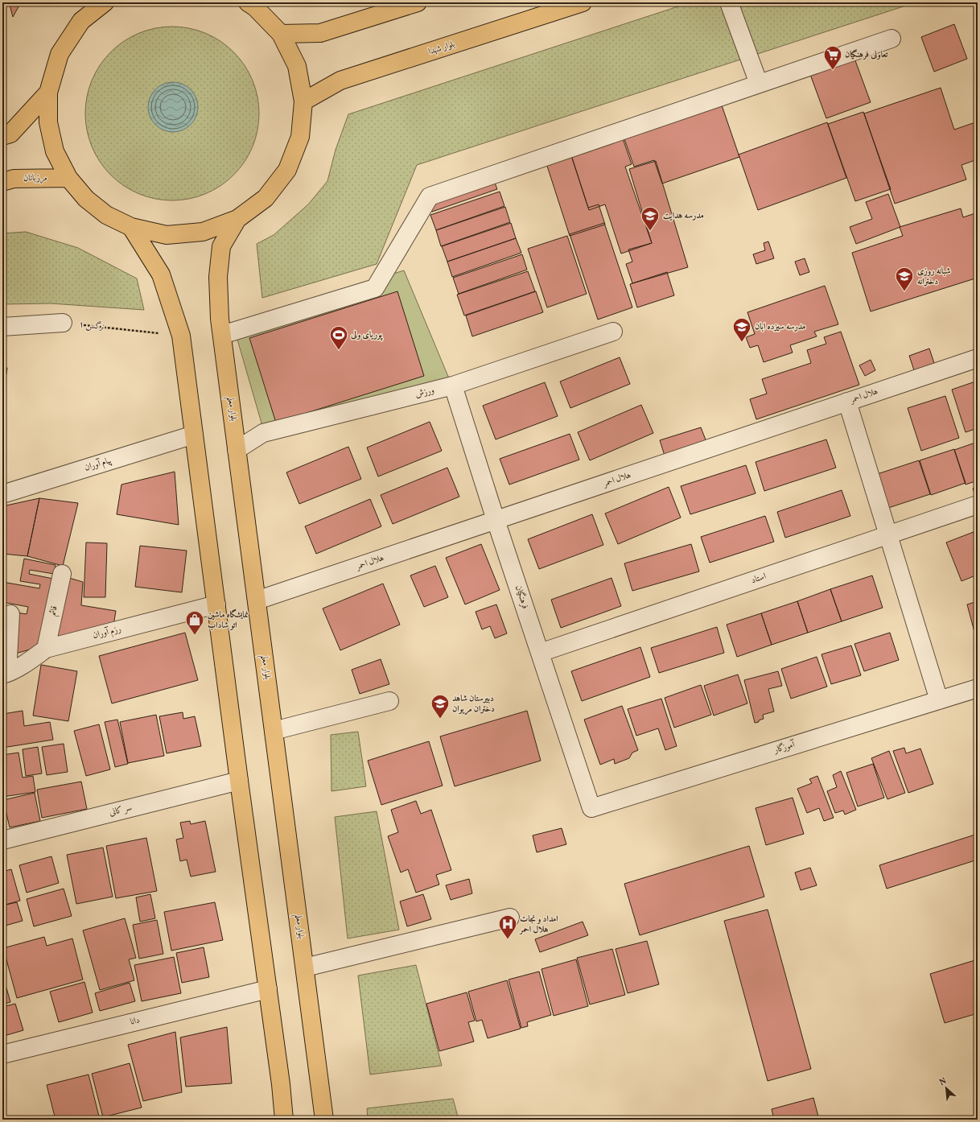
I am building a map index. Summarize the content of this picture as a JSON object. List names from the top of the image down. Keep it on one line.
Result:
{"streets":{"main road":["بلوار شهدا","مرزبانان","بلوار معلم"],"street":["ورزش","هلال احمر","پیام آوران","استاد","فرهنگیان","قائم","رزم آوران","آموزگار","سر کانی","دانا"],"path":["نرگس ۱"]},"crossings":[["ورزش","بلوار معلم"],["ورزش","فرهنگیان"],["هلال احمر","بلوار معلم"],["هلال احمر","فرهنگیان"],["استاد","فرهنگیان"],["فرهنگیان","آموزگار"],["قائم","رزم آوران"]],"places":{"supermarket":["تعاونی فرهنگیان"],"school or university":["مدرسه هدایت","شبانه روزی دخترانه","مدرسه سیزده ابان","دبیرستان شاهد دختران مریوان"],"sports":["پوریای ولی"],"shop":["نمایشگاه ماشین اتو شاداب"],"hospital":["امداد و نجات هلال احمر"]},"north":"top left"}
